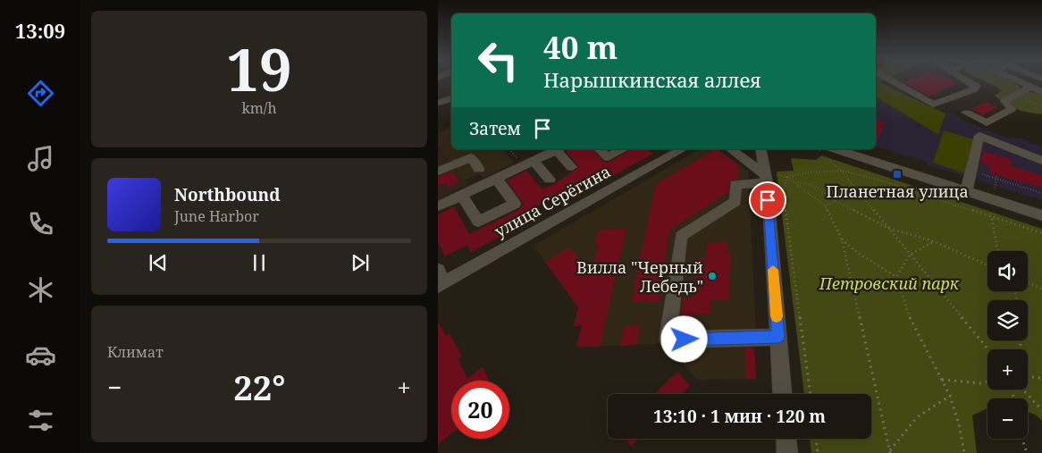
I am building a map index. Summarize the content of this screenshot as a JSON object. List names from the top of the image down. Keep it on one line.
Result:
{"streets":{"street":["улица Серёгина"]},"parks":["Петровский парк"],"places":{"transit":["Планетная улица"],"other":["Вилла \"Черный Лебедь\""]},"page":{"tabs":"13:09","tile":[["19","km/h"],"Климат"],"turn":["40 m","Нарышкинская аллея"],"then":"Затем","song":["Northbound","June Harbor"],"map_buttons":["+","−"],"heat":["−","22°","+"],"limit":"20","trip":"13:10 · 1 мин · 120 m"}}
